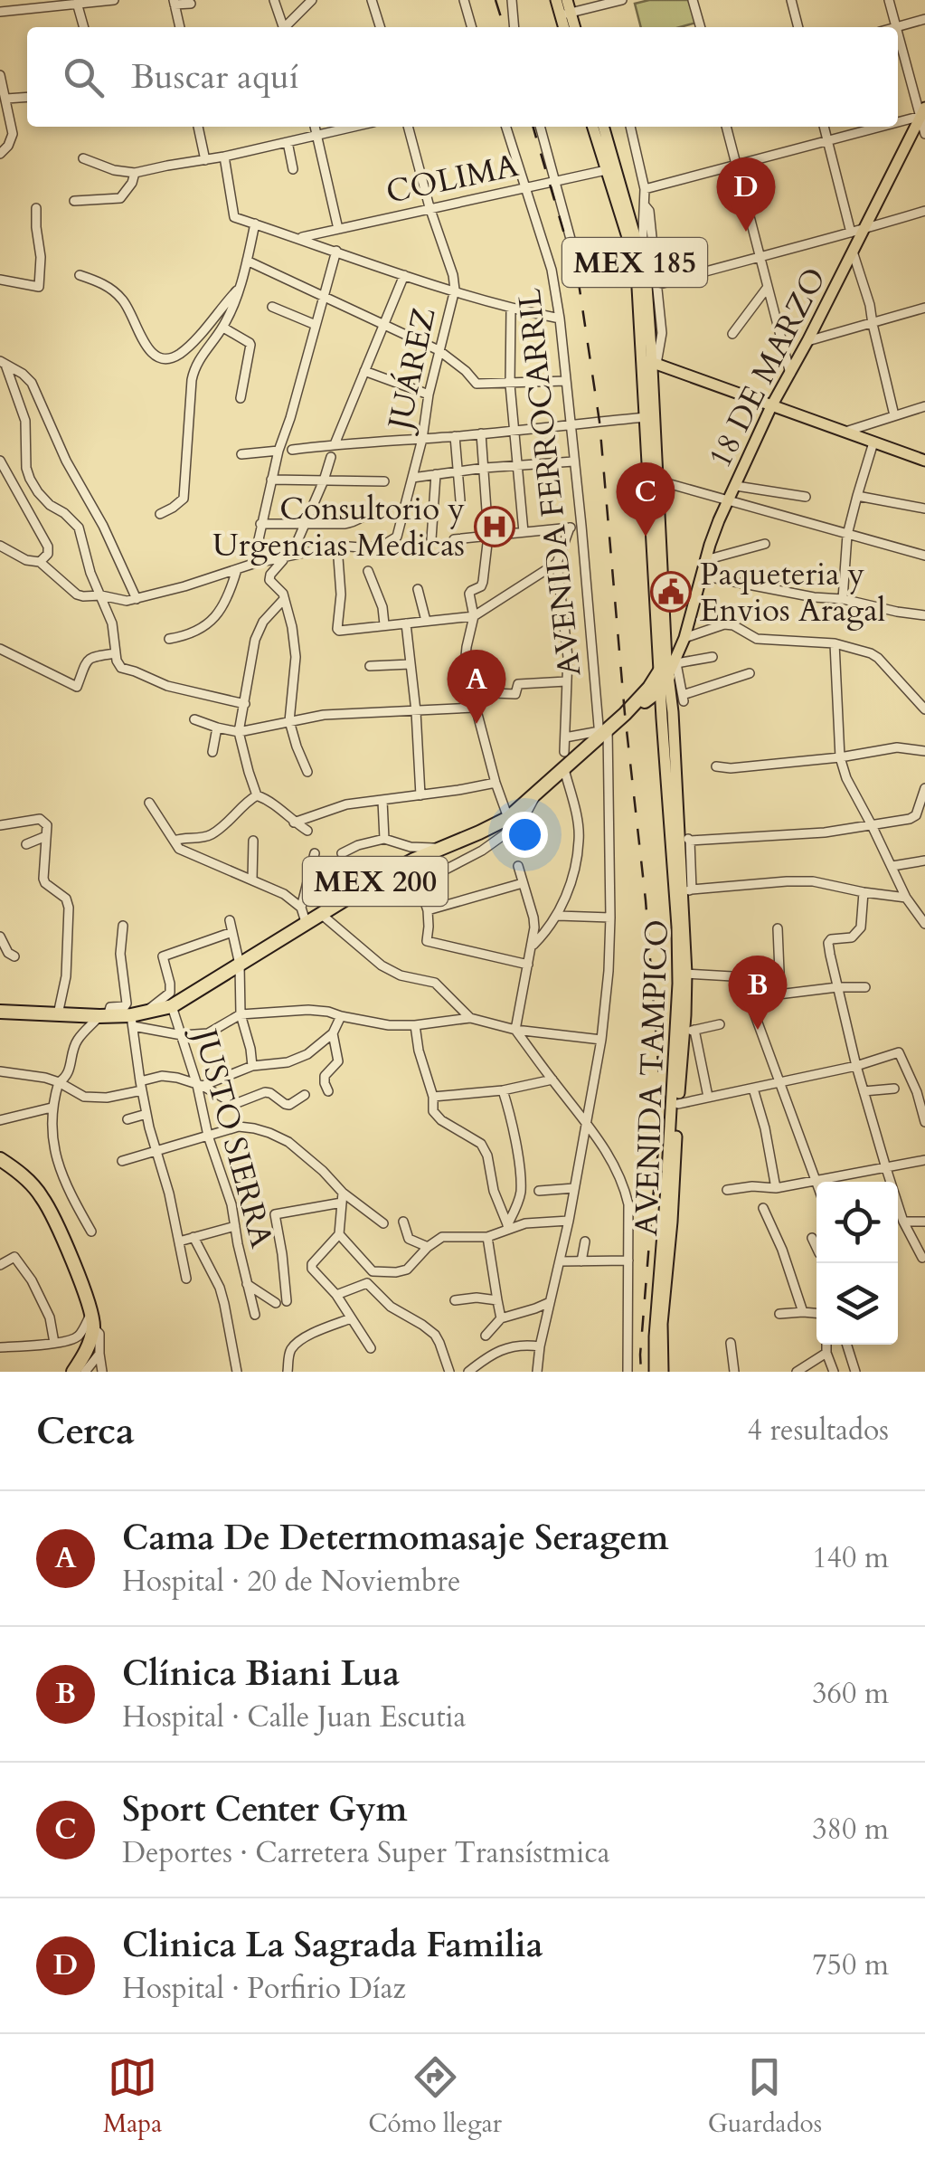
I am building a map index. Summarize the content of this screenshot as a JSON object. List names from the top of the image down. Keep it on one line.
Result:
{"streets":{"highway":["MEX 200"],"main road":["MEX 185","18 DE MARZO","AVENIDA TAMPICO"],"street":["COLIMA","JUÁREZ","AVENIDA FERROCARRIL","JUSTO SIERRA"]},"crossings":[["COLIMA","MEX 185"],["COLIMA","AVENIDA FERROCARRIL"],["MEX 185","18 DE MARZO"],["MEX 185","MEX 200"],["MEX 185","AVENIDA TAMPICO"],["18 DE MARZO","MEX 200"],["18 DE MARZO","AVENIDA TAMPICO"],["AVENIDA FERROCARRIL","MEX 200"],["MEX 200","AVENIDA TAMPICO"],["MEX 200","JUSTO SIERRA"]],"places":{"hospital":["Consultorio y Urgencias Medicas"],"public building":["Paqueteria y Envios Aragal"]},"page":{"search":"Buscar aquí","pins":["D","C","A","B"],"heading":["Cerca","4 resultados"],"list":[{"mark":"A","name":"Cama De Determomasaje Seragem","note":"Hospital · 20 de Noviembre","value":"140 m"},{"mark":"B","name":"Clínica Biani Lua","note":"Hospital · Calle Juan Escutia","value":"360 m"},{"mark":"C","name":"Sport Center Gym","note":"Deportes · Carretera Super Transístmica","value":"380 m"},{"mark":"D","name":"Clinica La Sagrada Familia","note":"Hospital · Porfirio Díaz","value":"750 m"}],"nav":["Mapa","Cómo llegar","Guardados"]}}
